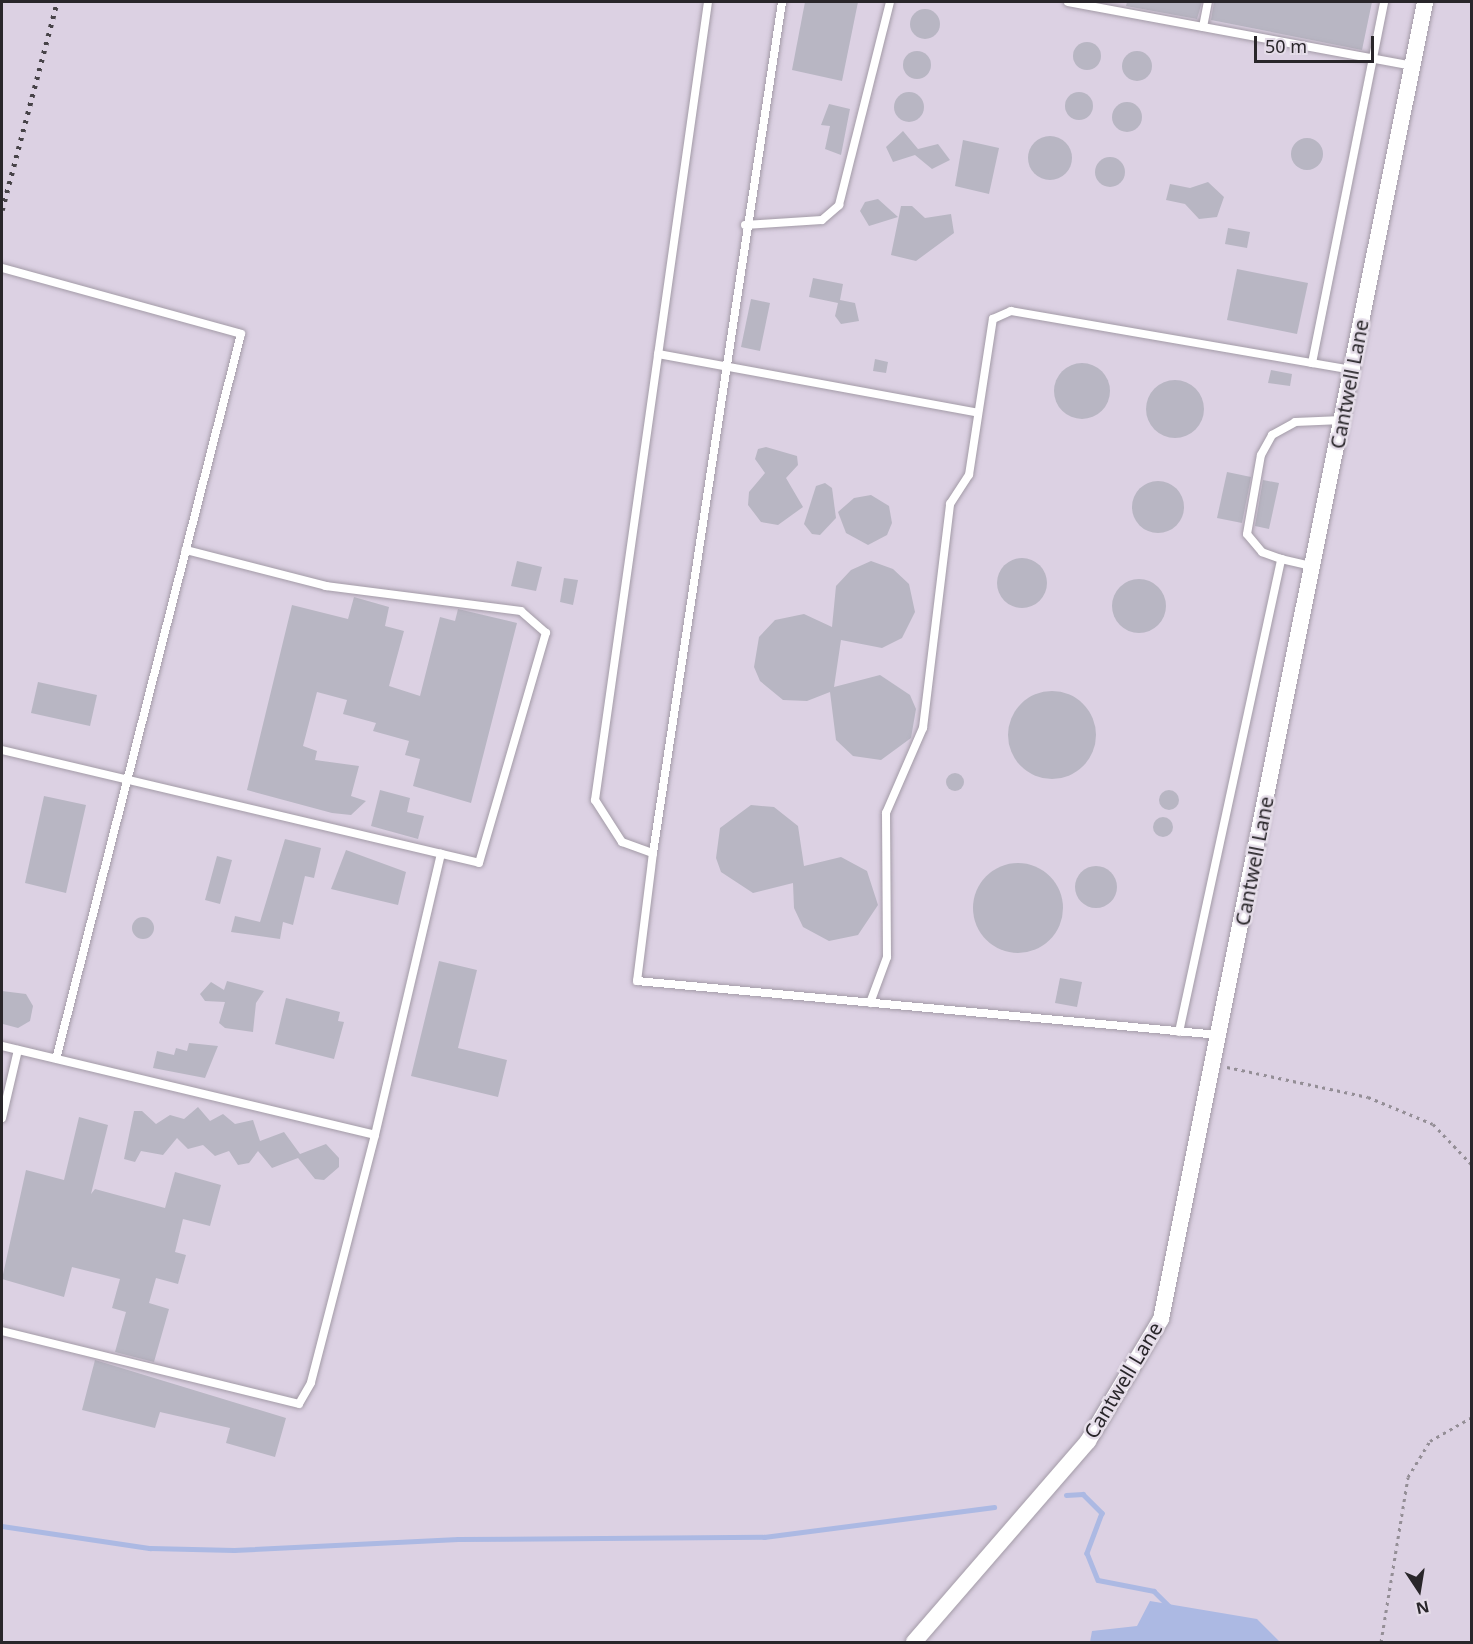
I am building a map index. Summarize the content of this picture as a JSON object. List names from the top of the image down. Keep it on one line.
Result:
{"streets":{"street":["Cantwell Lane"]},"scale_bar":"50 m","north":"bottom"}
